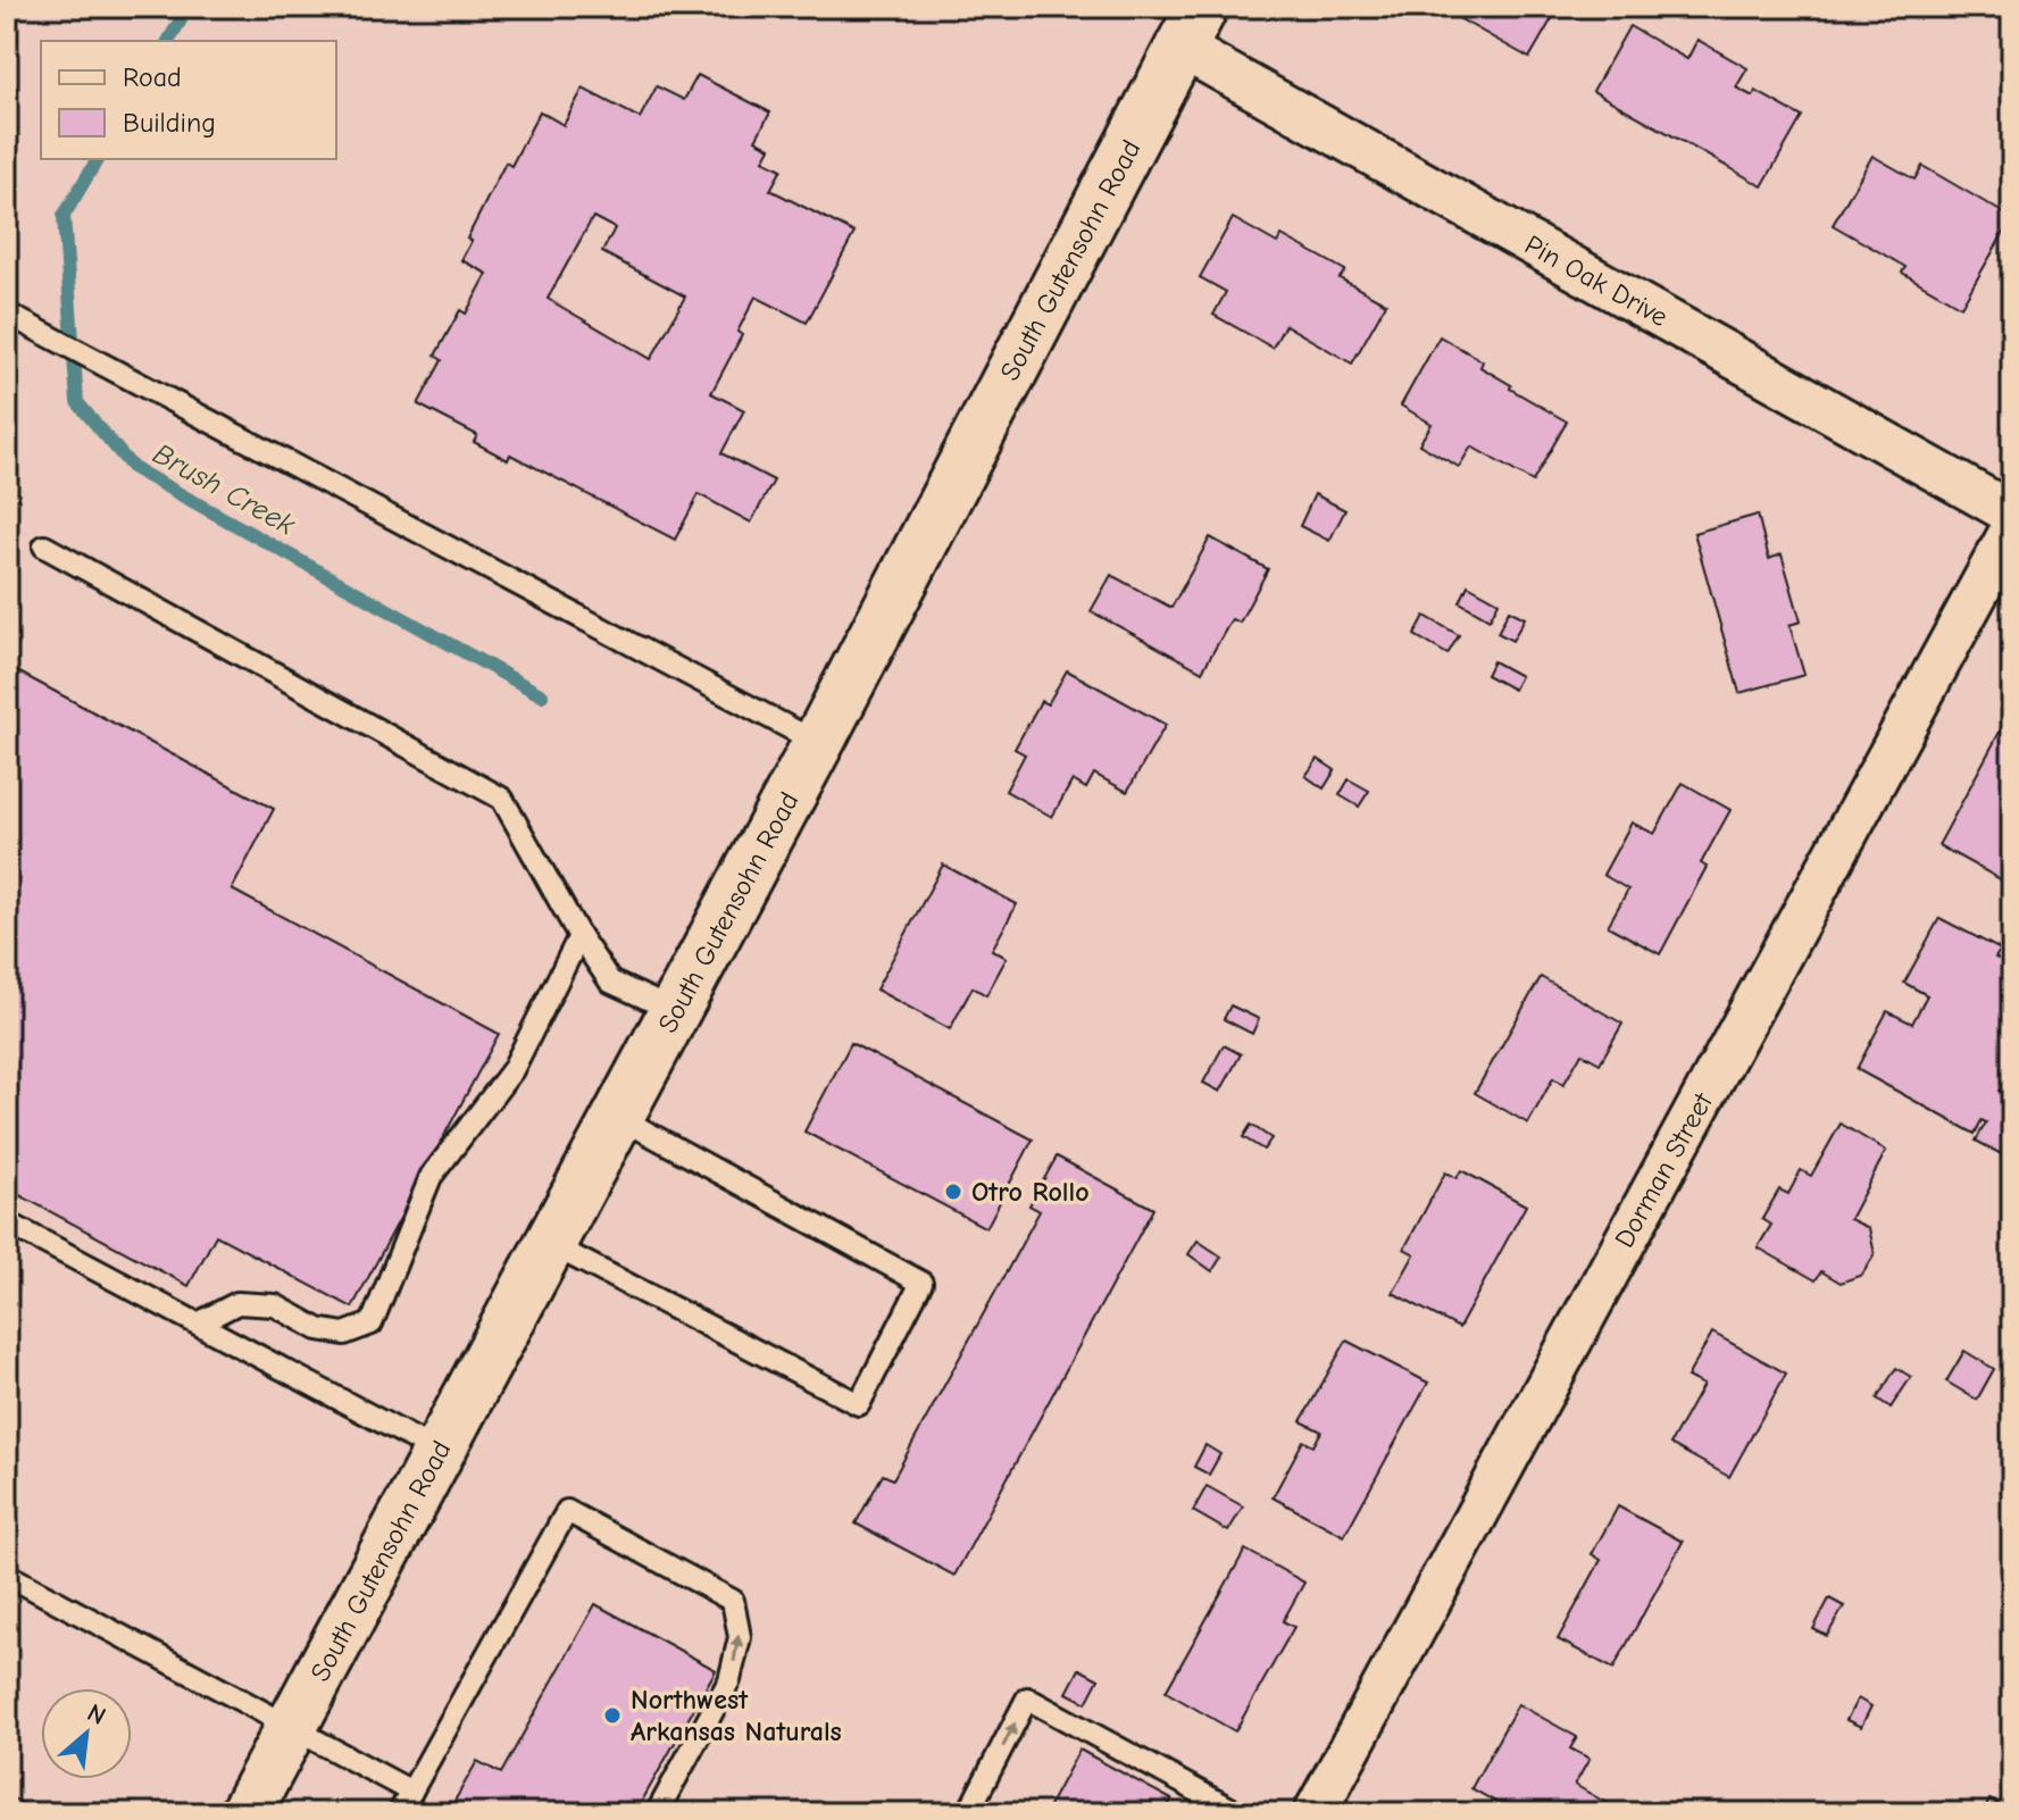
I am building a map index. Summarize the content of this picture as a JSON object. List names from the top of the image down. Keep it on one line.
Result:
{"streets":{"street":["South Gutensohn Road","Pin Oak Drive","Dorman Street"]},"crossings":[["South Gutensohn Road","Pin Oak Drive"]],"water":["Brush Creek"],"places":["Otro Rollo","Northwest Arkansas Naturals"],"legend":["Road","Building"],"north":"top right"}
